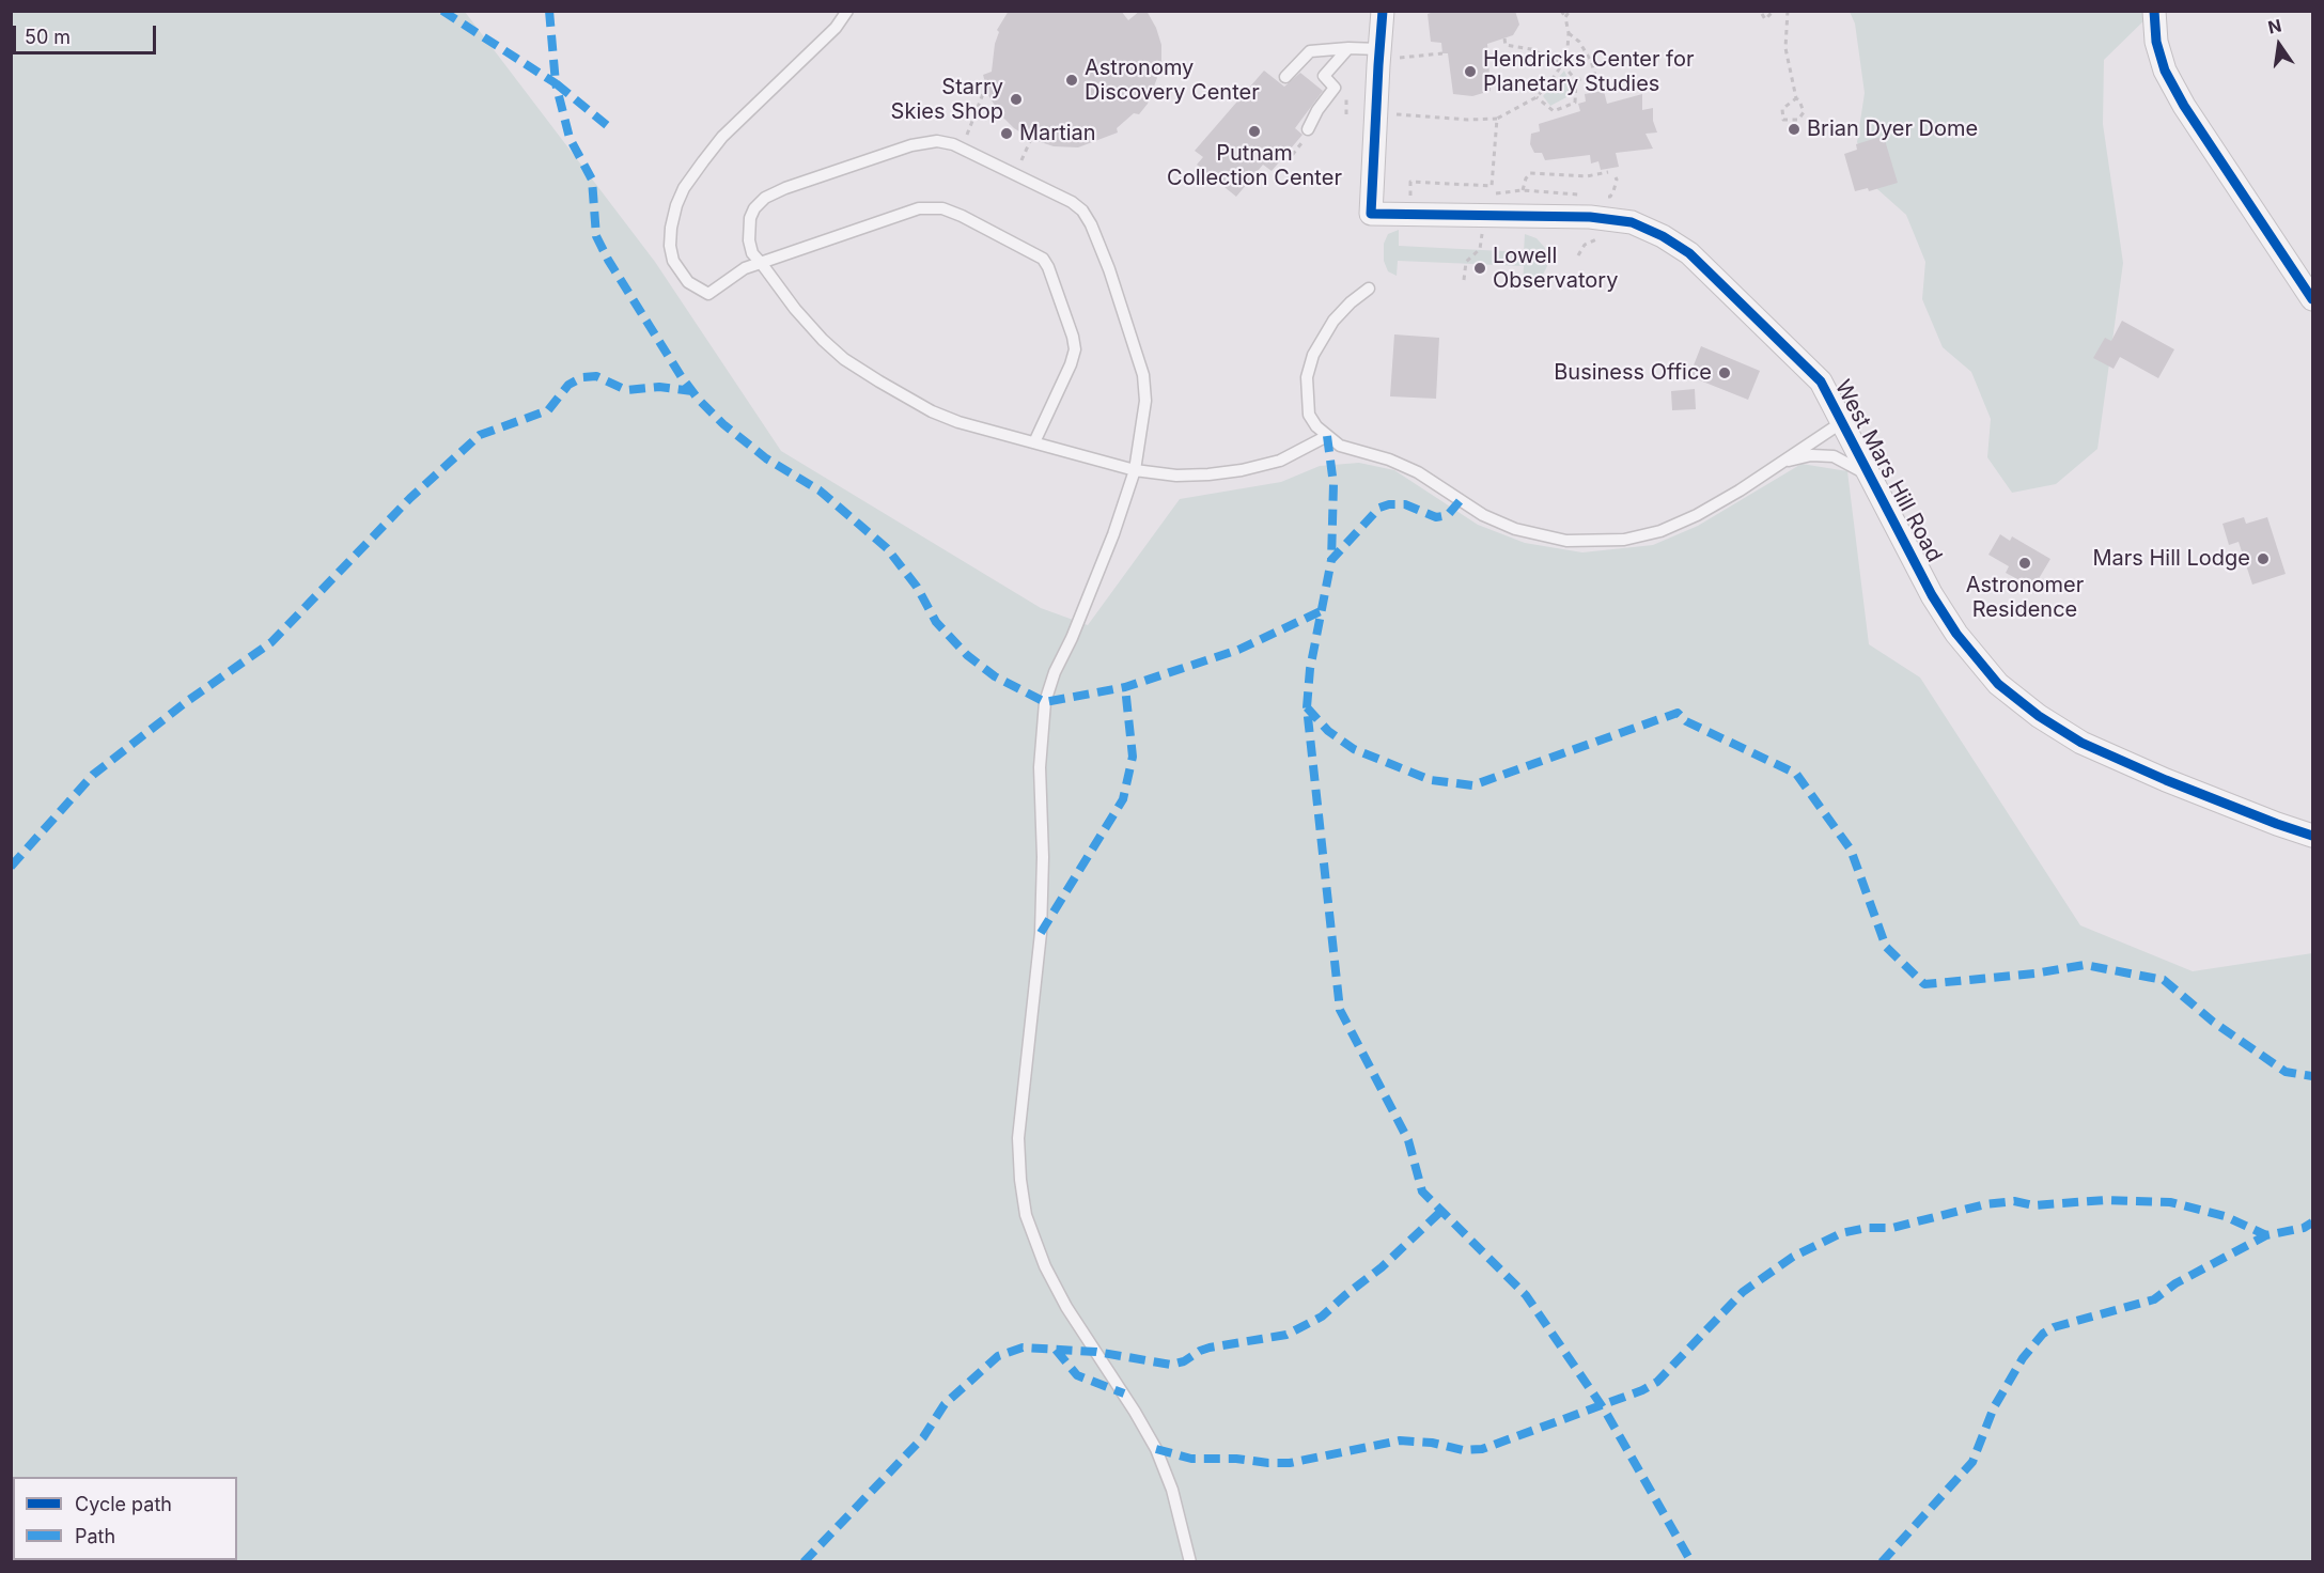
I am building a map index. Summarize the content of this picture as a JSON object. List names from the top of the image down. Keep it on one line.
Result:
{"streets":{"street":["West Mars Hill Road"]},"places":["Hendricks Center for Planetary Studies","Astronomy Discovery Center","Starry Skies Shop","Brian Dyer Dome","Putnam Collection Center","Martian","Lowell Observatory","Business Office","Mars Hill Lodge","Astronomer Residence"],"legend":["Cycle path","Path"],"scale_bar":"50 m","north":"top"}
